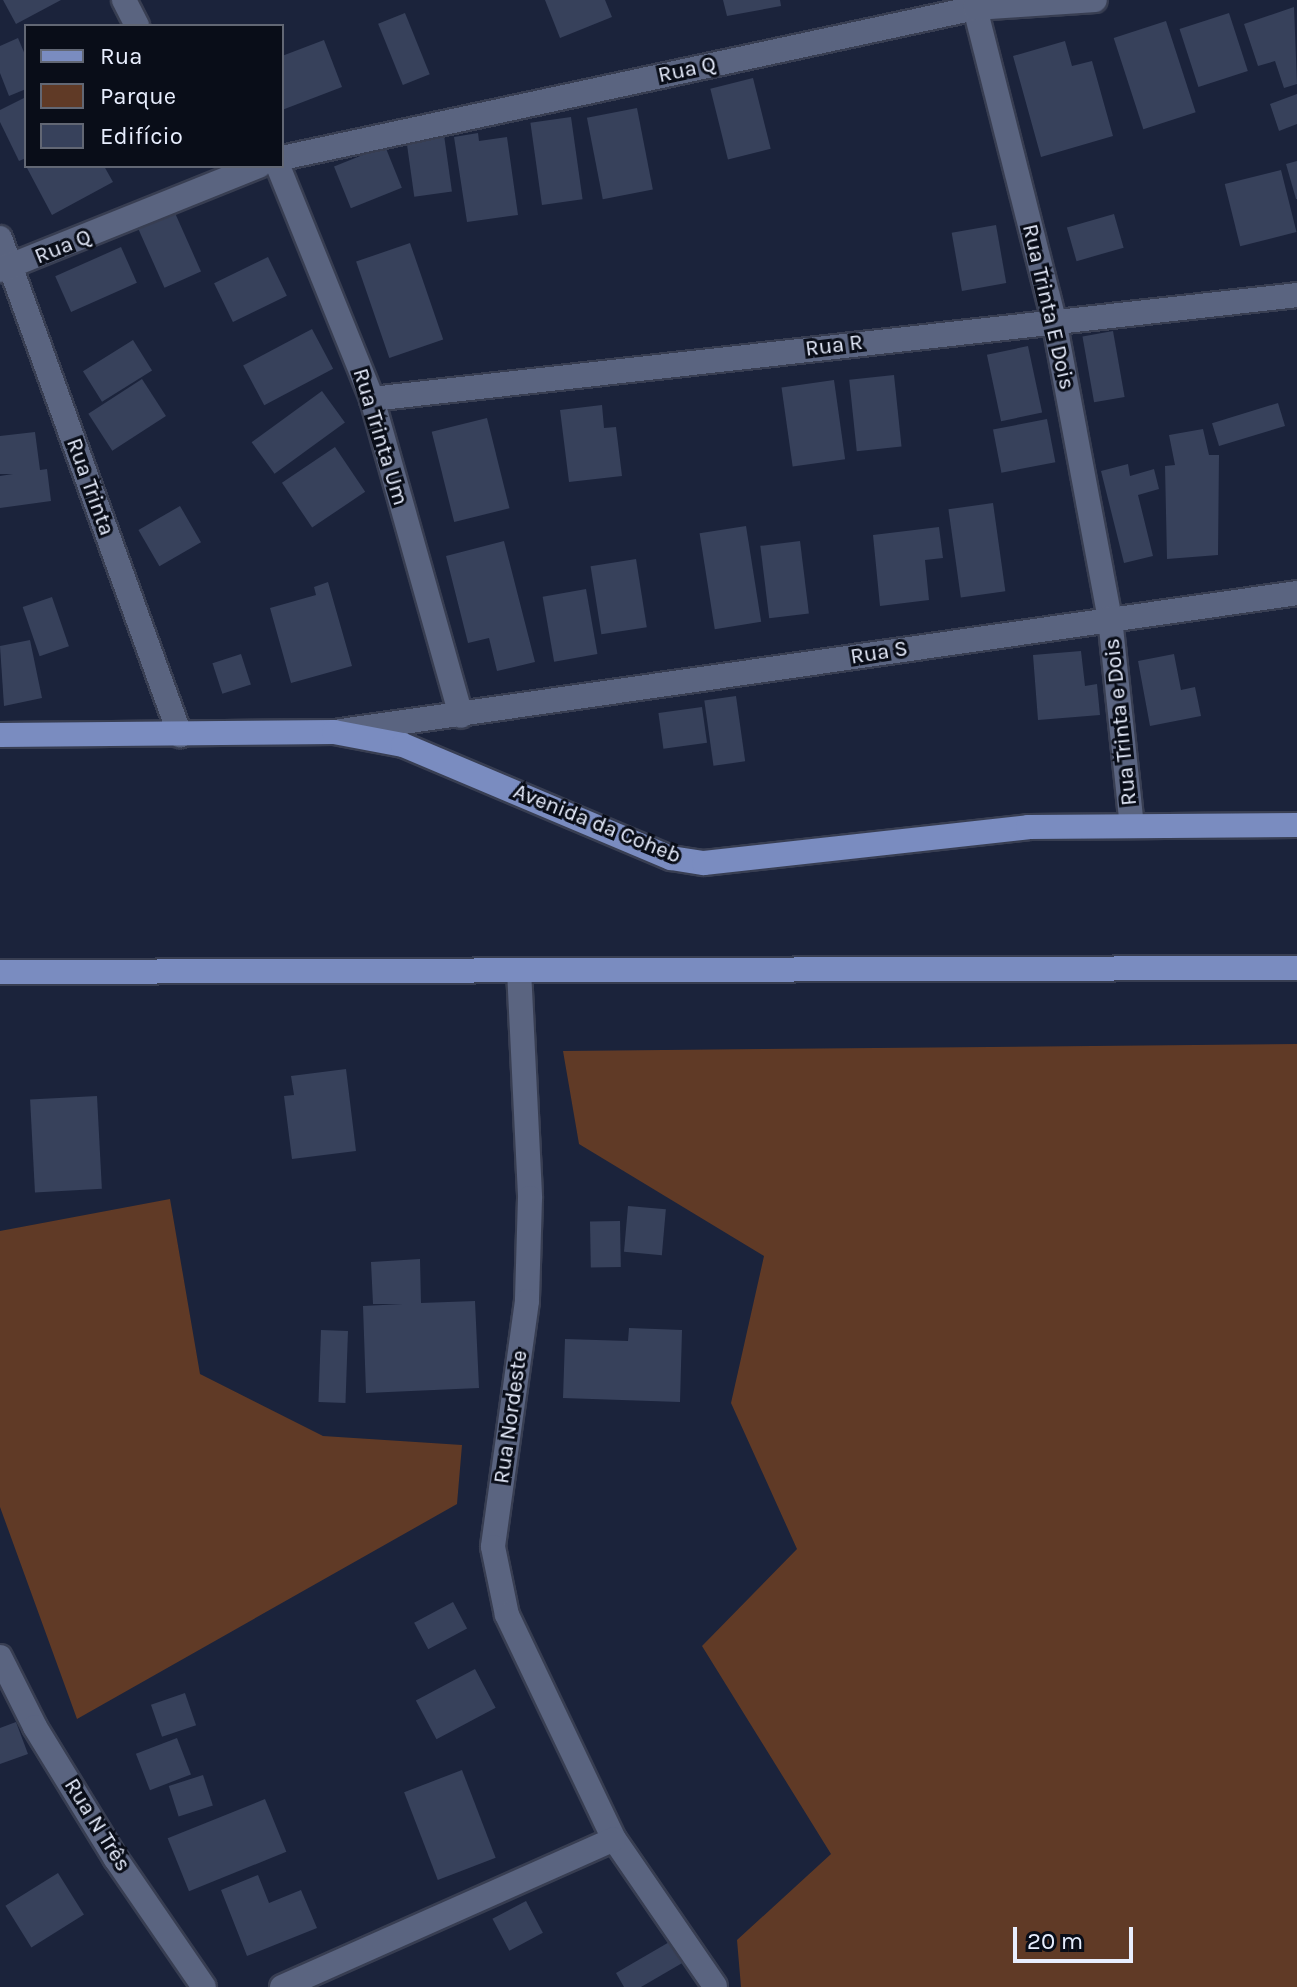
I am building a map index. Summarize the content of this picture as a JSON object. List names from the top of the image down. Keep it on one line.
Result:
{"streets":{"main road":["Avenida da Coheb"],"street":["Rua Q","Rua Trinta E Dois","Rua R","Rua Trinta Um","Rua Trinta","Rua S","Rua Trinta e Dois","Rua Nordeste","Rua N Três"]},"crossings":[["Rua Q","Rua Trinta E Dois"],["Rua Q","Rua Trinta"],["Rua Trinta E Dois","Rua R"],["Rua Trinta E Dois","Rua S"],["Rua Trinta E Dois","Rua Trinta e Dois"],["Rua R","Rua Trinta Um"],["Rua Trinta Um","Rua S"],["Rua Trinta","Avenida da Coheb"],["Rua S","Rua Trinta e Dois"],["Rua S","Avenida da Coheb"],["Rua Trinta e Dois","Avenida da Coheb"]],"legend":["Rua","Parque","Edifício"],"scale_bar":"20 m"}
